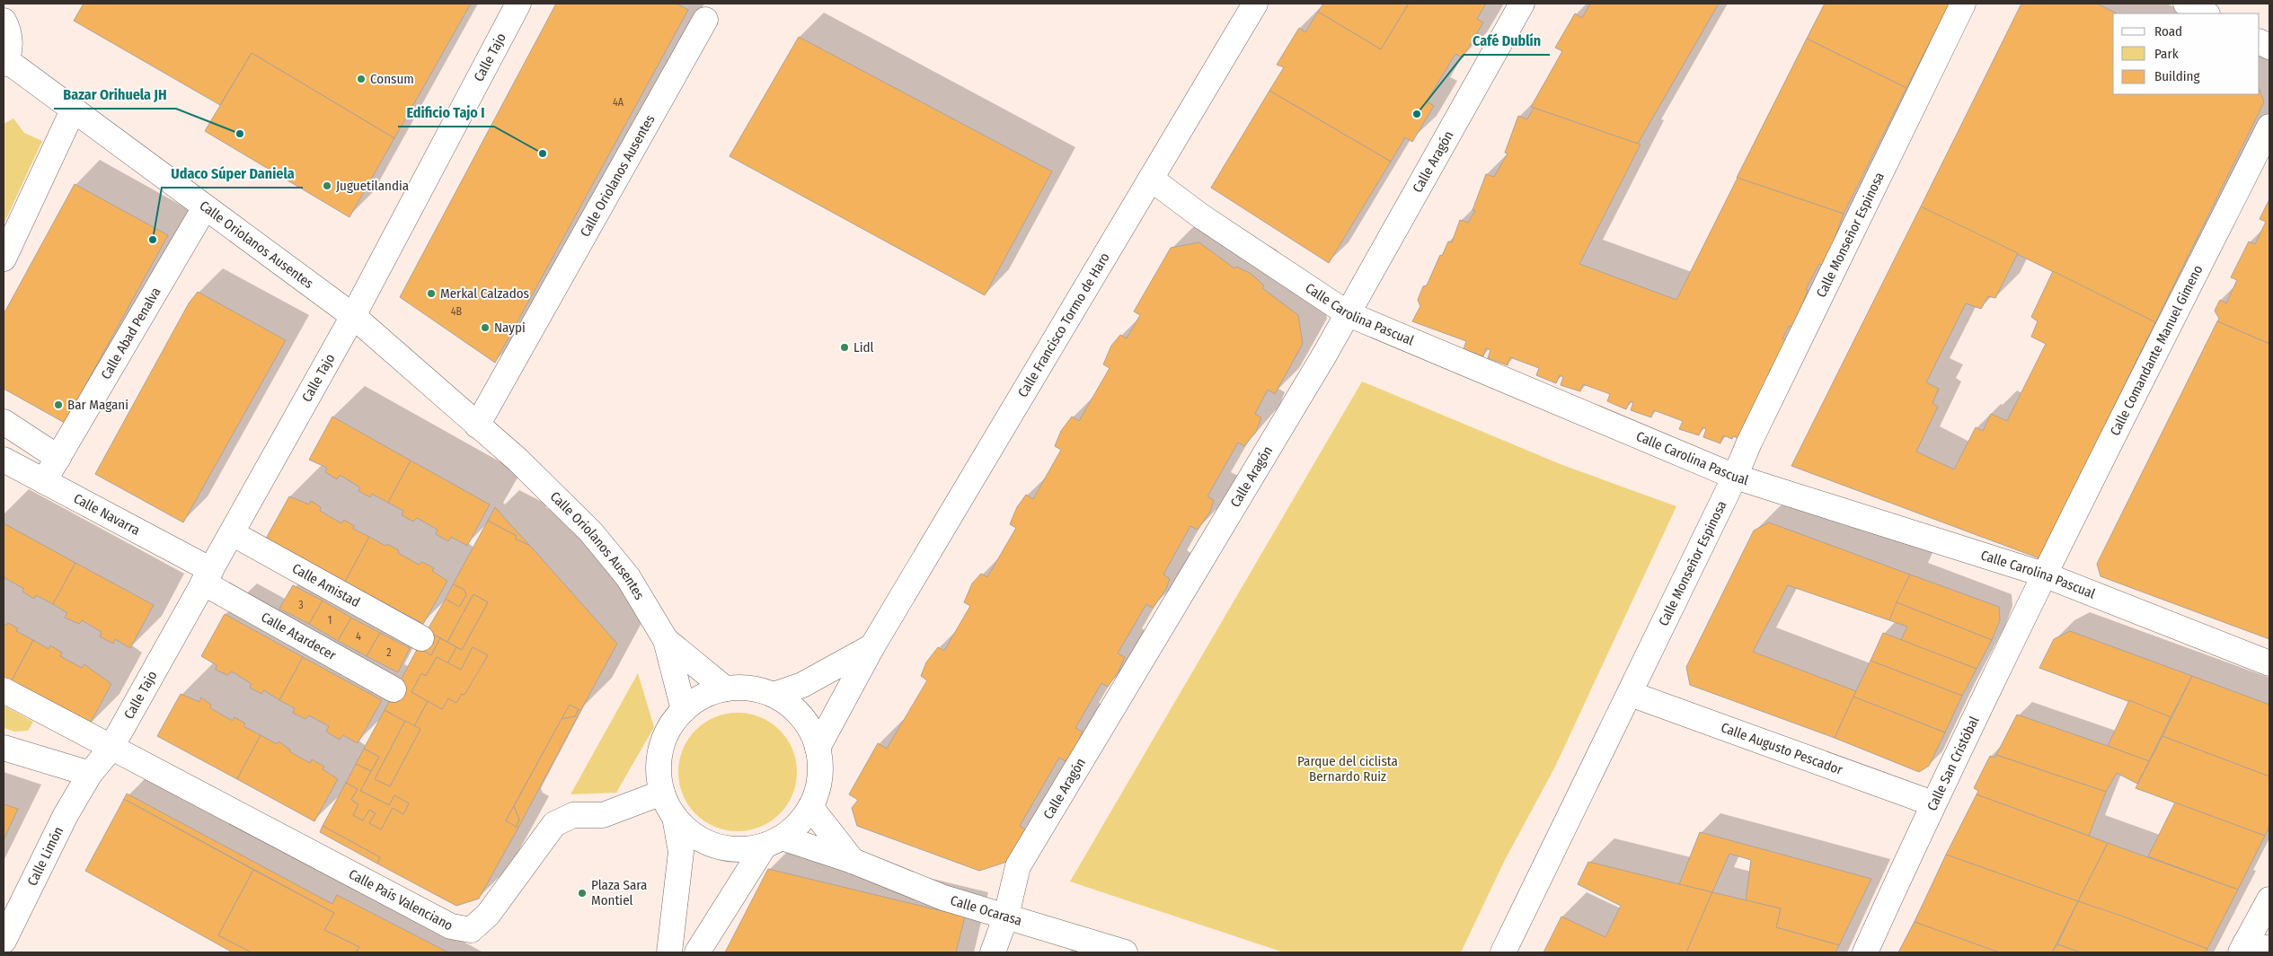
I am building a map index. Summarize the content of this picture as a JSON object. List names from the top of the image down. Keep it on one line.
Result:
{"streets":{"street":["Calle Tajo","Calle Aragón","Calle Oriolanos Ausentes","Calle Monseñor Espinosa","Calle Carolina Pascual","Calle Francisco Tormo de Haro","Calle Abad Penalva","Calle Comandante Manuel Gimeno","Calle Navarra","Calle Amistad","Calle Atardecer","Calle Augusto Pescador","Calle San Cristóbal","Calle Limón","Calle País Valenciano","Calle Ocarasa"]},"crossings":[["Calle Tajo","Calle Oriolanos Ausentes"],["Calle Tajo","Calle Navarra"],["Calle Tajo","Calle Amistad"],["Calle Tajo","Calle Atardecer"],["Calle Tajo","Calle País Valenciano"],["Calle Aragón","Calle Carolina Pascual"],["Calle Aragón","Calle Ocarasa"],["Calle Oriolanos Ausentes","Calle Abad Penalva"],["Calle Monseñor Espinosa","Calle Carolina Pascual"],["Calle Monseñor Espinosa","Calle Augusto Pescador"],["Calle Carolina Pascual","Calle Francisco Tormo de Haro"],["Calle Carolina Pascual","Calle Comandante Manuel Gimeno"],["Calle Carolina Pascual","Calle San Cristóbal"],["Calle Abad Penalva","Calle Navarra"],["Calle Comandante Manuel Gimeno","Calle San Cristóbal"],["Calle Navarra","Calle Atardecer"],["Calle Augusto Pescador","Calle San Cristóbal"]],"parks":["Parque del ciclista Bernardo Ruiz"],"places":["Consum","Café Dublín","Bazar Orihuela JH","Edificio Tajo I","Juguetilandia","Udaco Súper Daniela","Merkal Calzados","Naypi","Lidl","Bar Magani","Plaza Sara Montiel"],"house_numbers":["4A","4B","3","1","4","2"],"legend":["Road","Park","Building"]}
